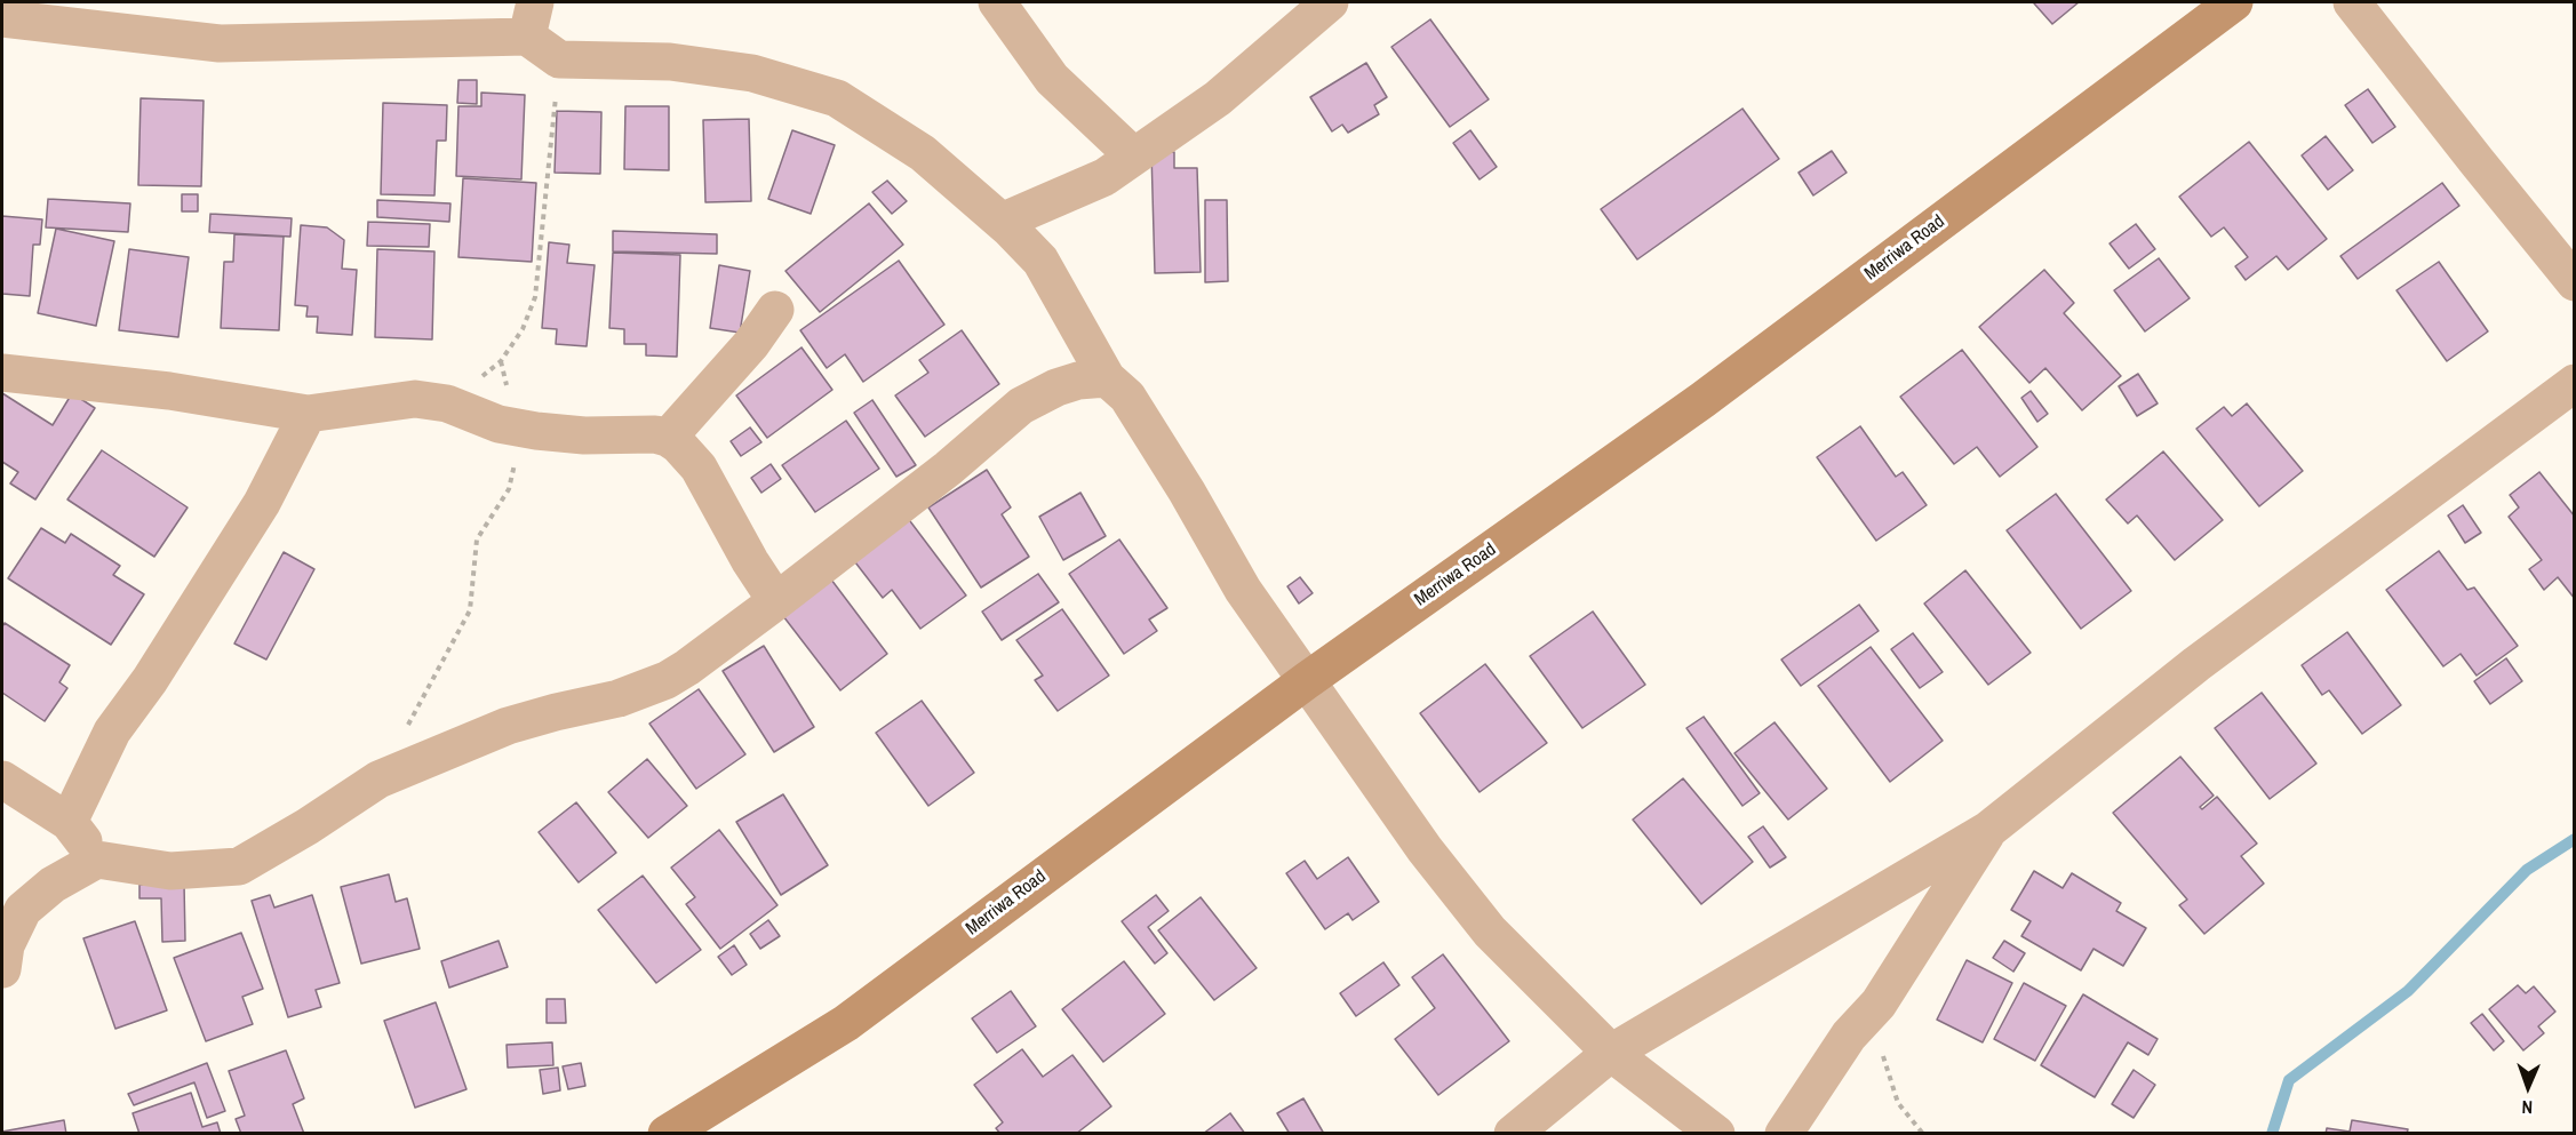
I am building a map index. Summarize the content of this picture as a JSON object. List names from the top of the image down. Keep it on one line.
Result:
{"streets":{"street":["Merriwa Road"]},"north":"bottom"}
